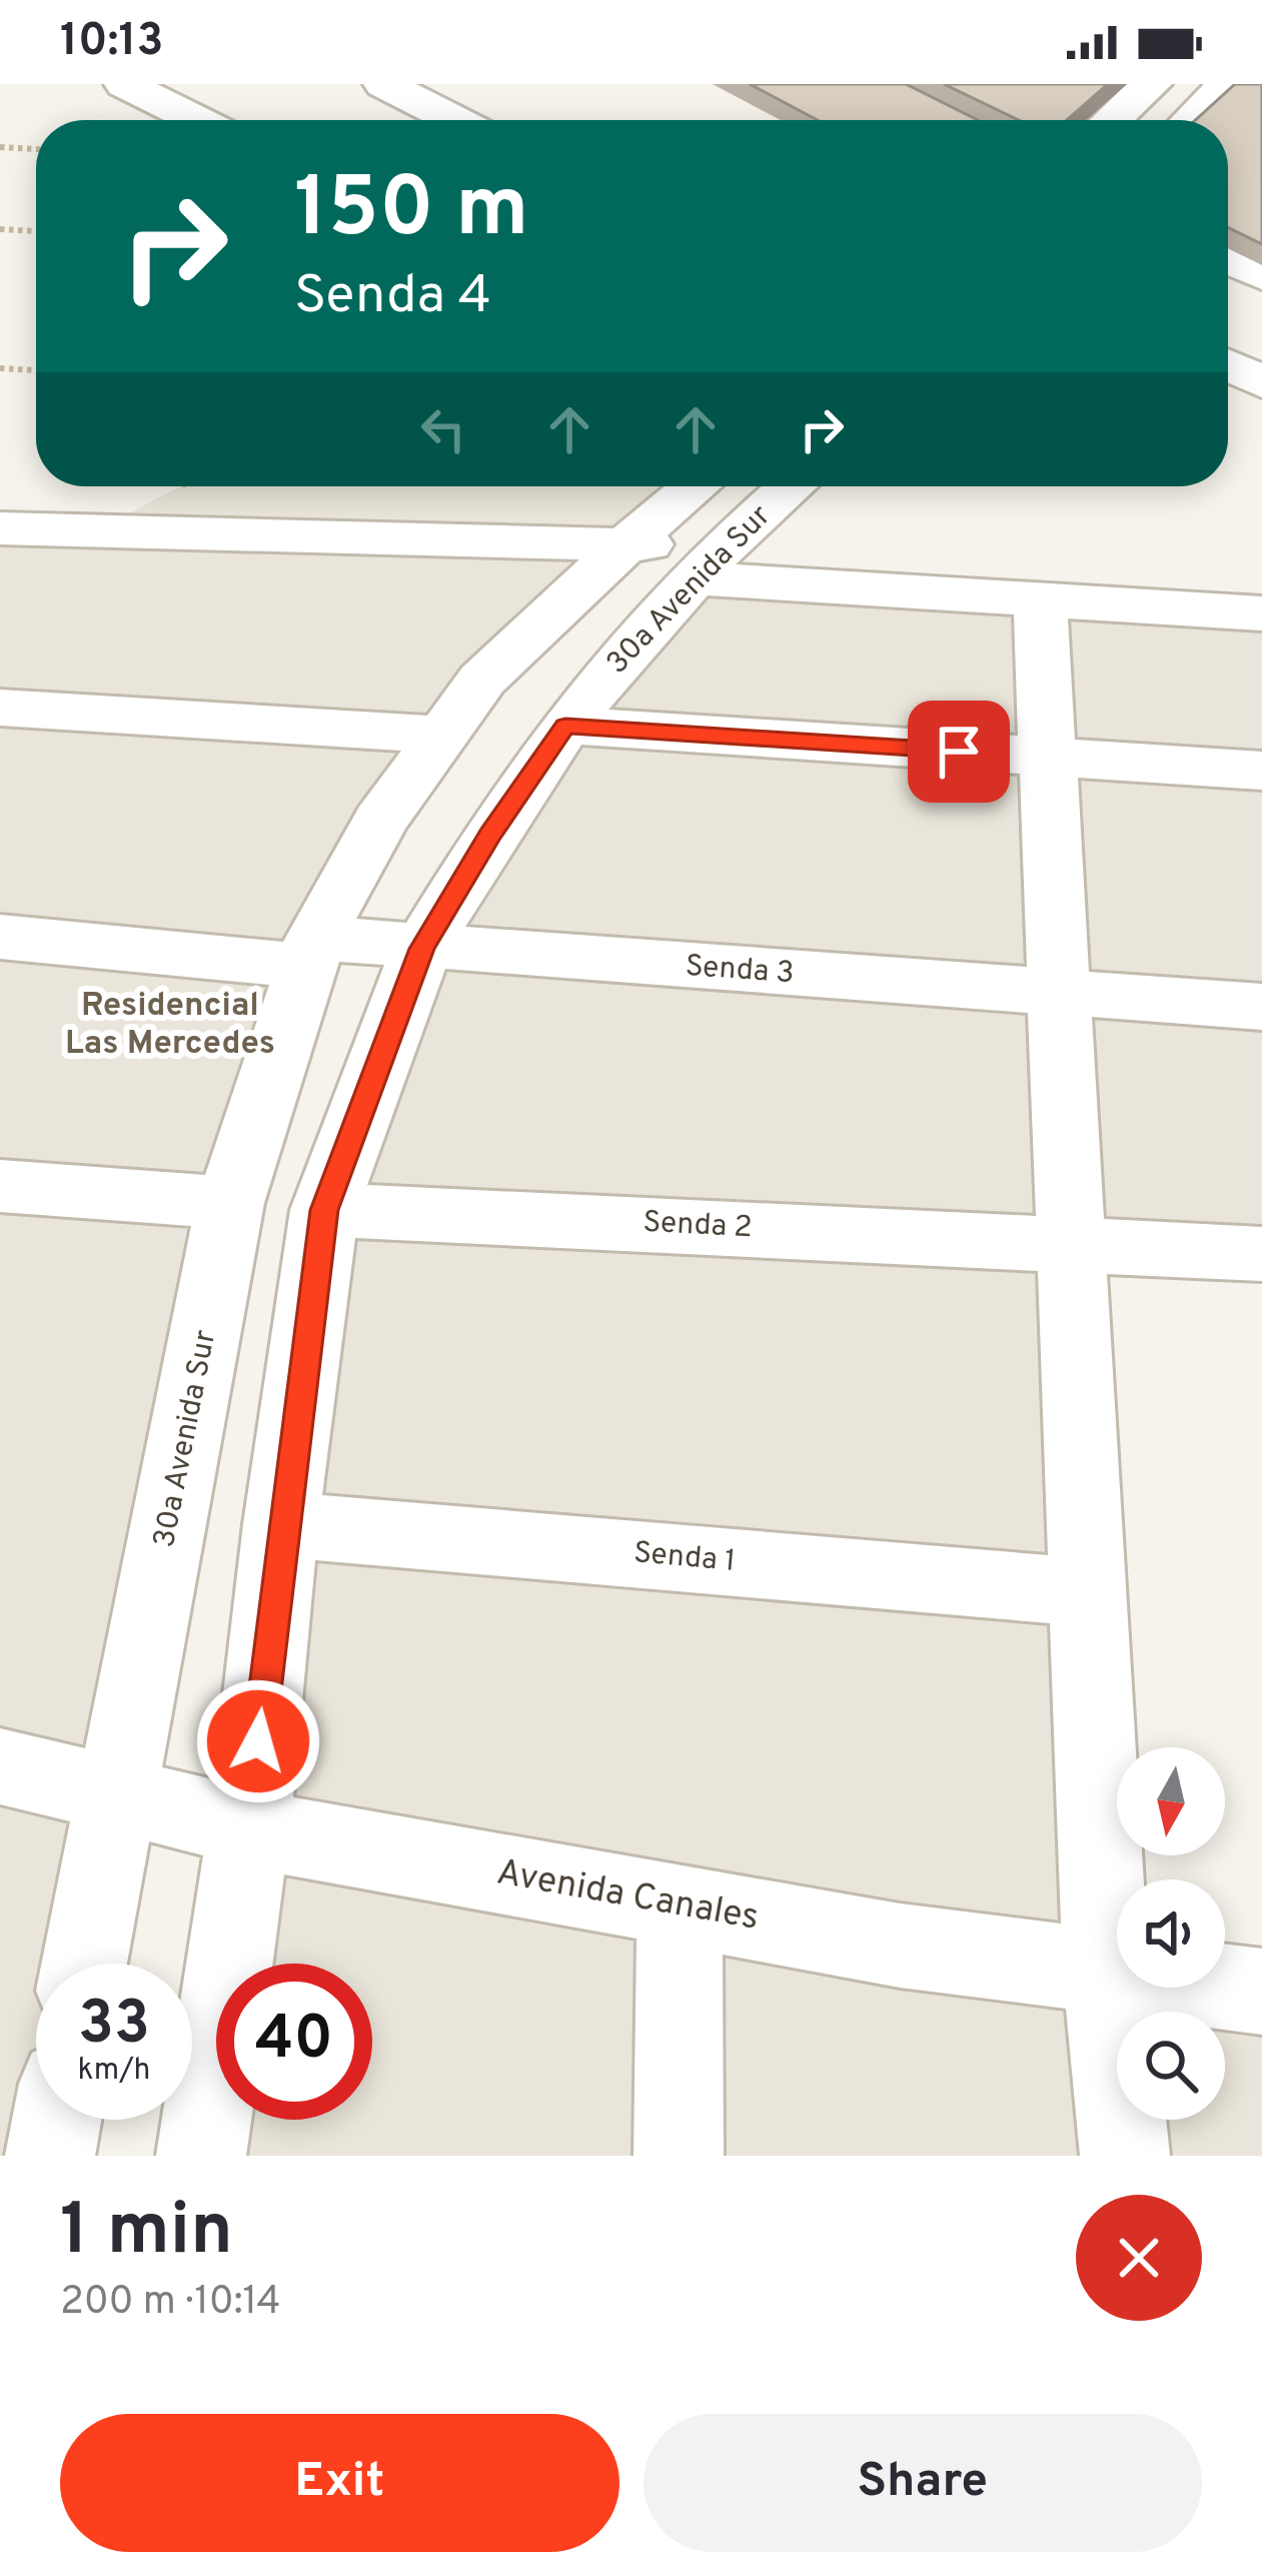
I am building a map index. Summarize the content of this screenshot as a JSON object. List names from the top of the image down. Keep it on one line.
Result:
{"streets":{"street":["30a Avenida Sur","Senda 3","Senda 2","Senda 1","Avenida Canales"]},"crossings":[["30a Avenida Sur","Senda 3"],["30a Avenida Sur","Senda 2"],["30a Avenida Sur","Senda 1"],["30a Avenida Sur","Avenida Canales"]],"districts":["Residencial Las Mercedes"],"north":"bottom","page":{"status":"10:13","turn":["150 m","Senda 4"],"speed":"33 km/h","limit":"40","heading":["1 min","200 m · 10:14"],"buttons":["Exit","Share"]}}
